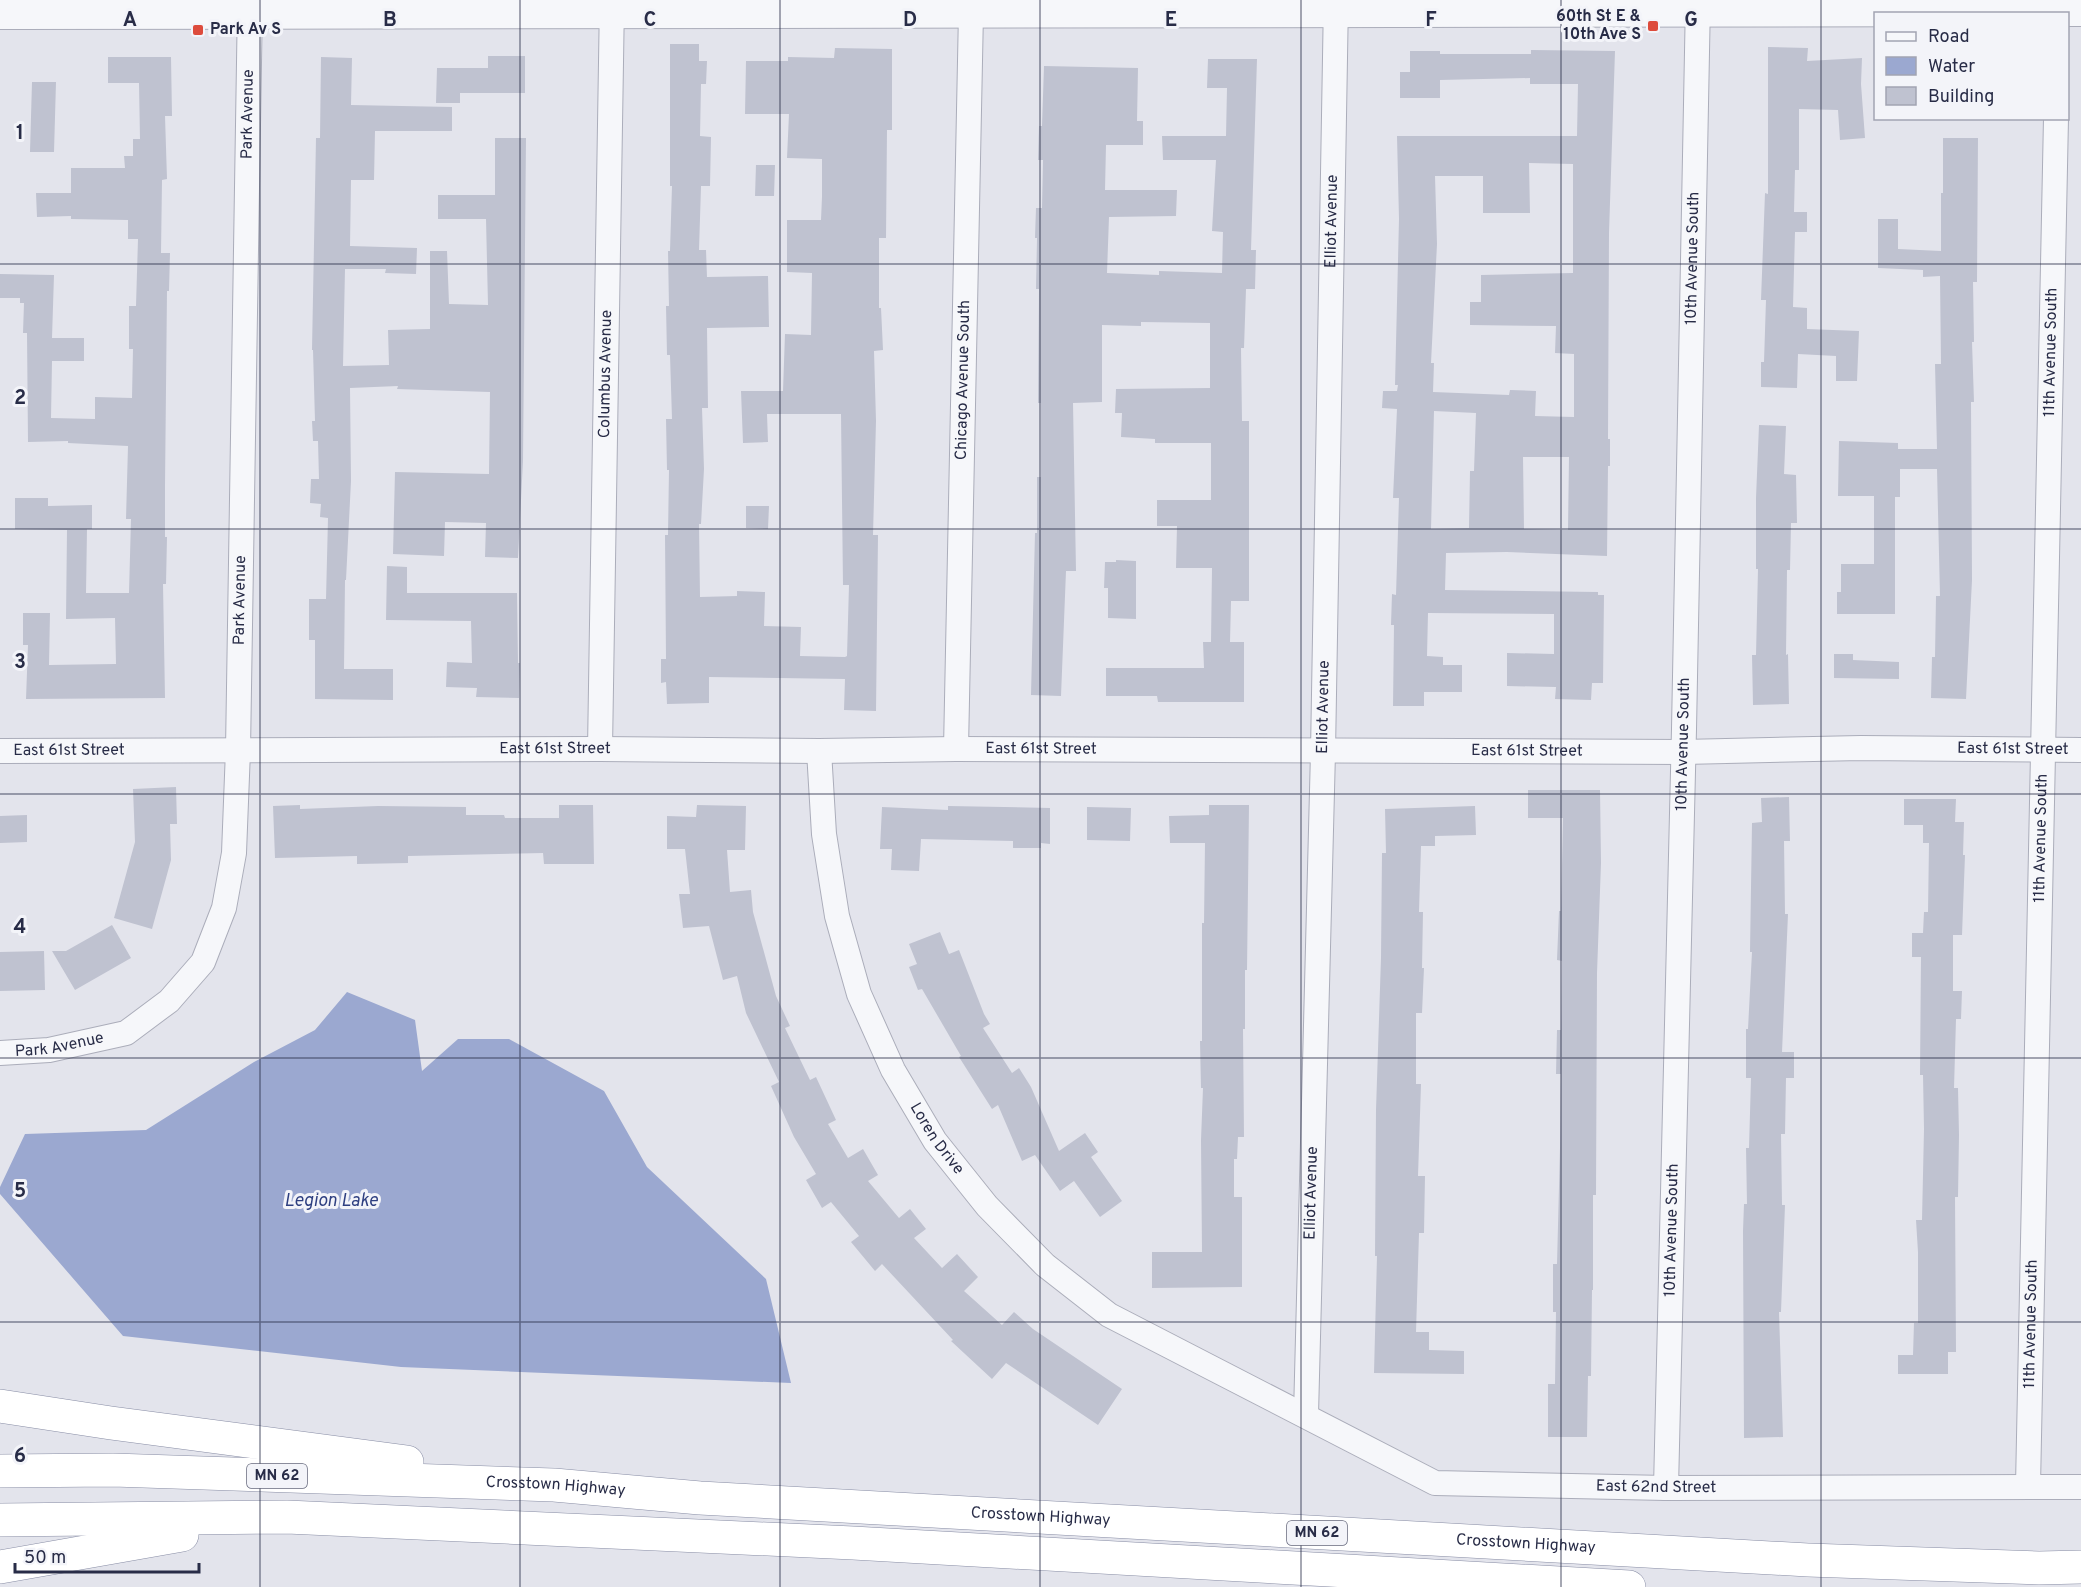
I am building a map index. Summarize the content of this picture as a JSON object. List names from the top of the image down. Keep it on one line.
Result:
{"streets":{"highway":["MN 62","Crosstown Highway"],"street":["Park Avenue","Elliot Avenue","10th Avenue South","11th Avenue South","Columbus Avenue","Chicago Avenue South","East 61st Street","Loren Drive","East 62nd Street"]},"crossings":[["Park Avenue","East 61st Street"],["Elliot Avenue","East 61st Street"],["Elliot Avenue","East 62nd Street"],["10th Avenue South","East 61st Street"],["10th Avenue South","East 62nd Street"],["11th Avenue South","East 61st Street"],["11th Avenue South","East 62nd Street"],["Columbus Avenue","East 61st Street"],["Chicago Avenue South","East 61st Street"],["East 61st Street","Loren Drive"],["Loren Drive","East 62nd Street"]],"water":["Legion Lake"],"places":{"transit":["60th St E & 10th Ave S","Park Av S"]},"legend":["Road","Water","Building"],"scale_bar":"50 m","grid":{"columns":["A","B","C","D","E","F","G"],"rows":["1","2","3","4","5","6"]}}
